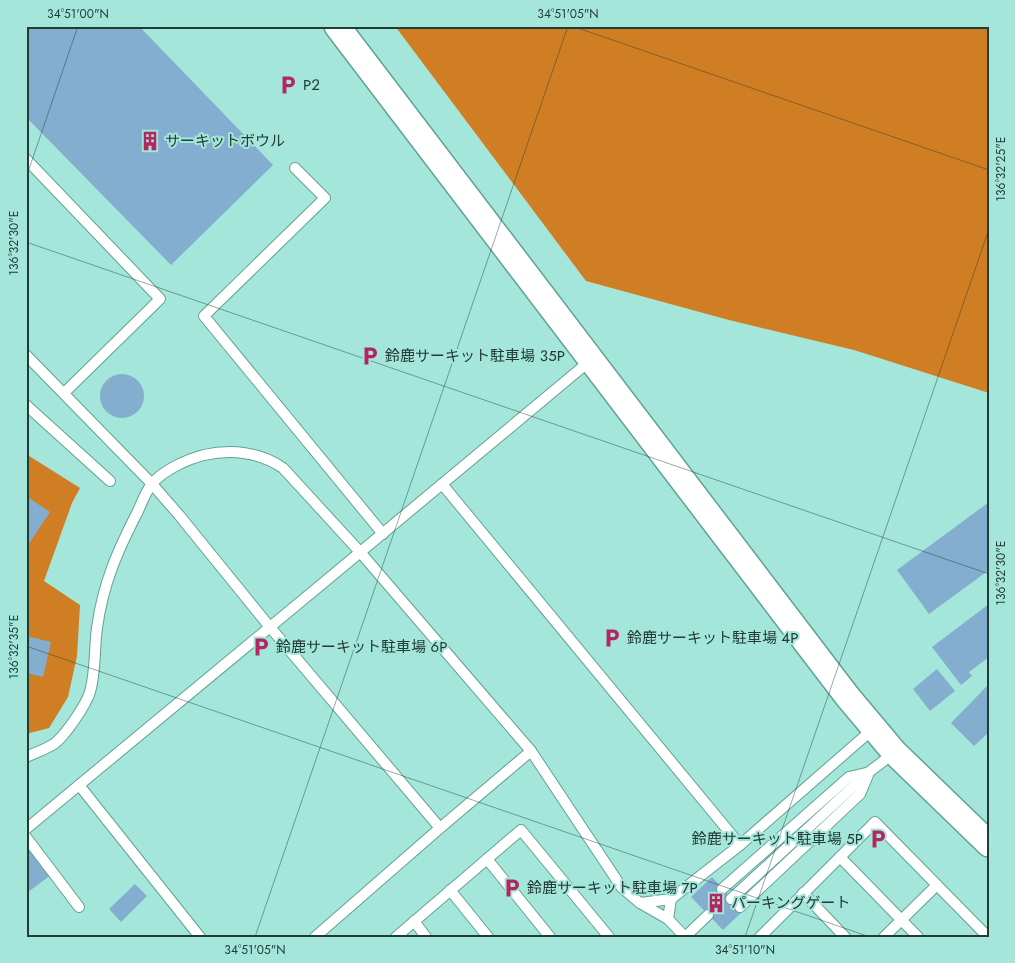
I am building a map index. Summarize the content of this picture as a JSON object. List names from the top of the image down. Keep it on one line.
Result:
{"places":{"parking":["P２","鈴鹿サーキット駐車場 ３5P","鈴鹿サーキット駐車場 ４P","鈴鹿サーキット駐車場 6P","鈴鹿サーキット駐車場 5P","鈴鹿サーキット駐車場 7P"],"building":["サーキットボウル","パーキングゲート"]},"coordinates":["34°51'00\"N","34°51'05\"N","136°32'25\"E","136°32'30\"E","136°32'35\"E","34°51'10\"N"]}
